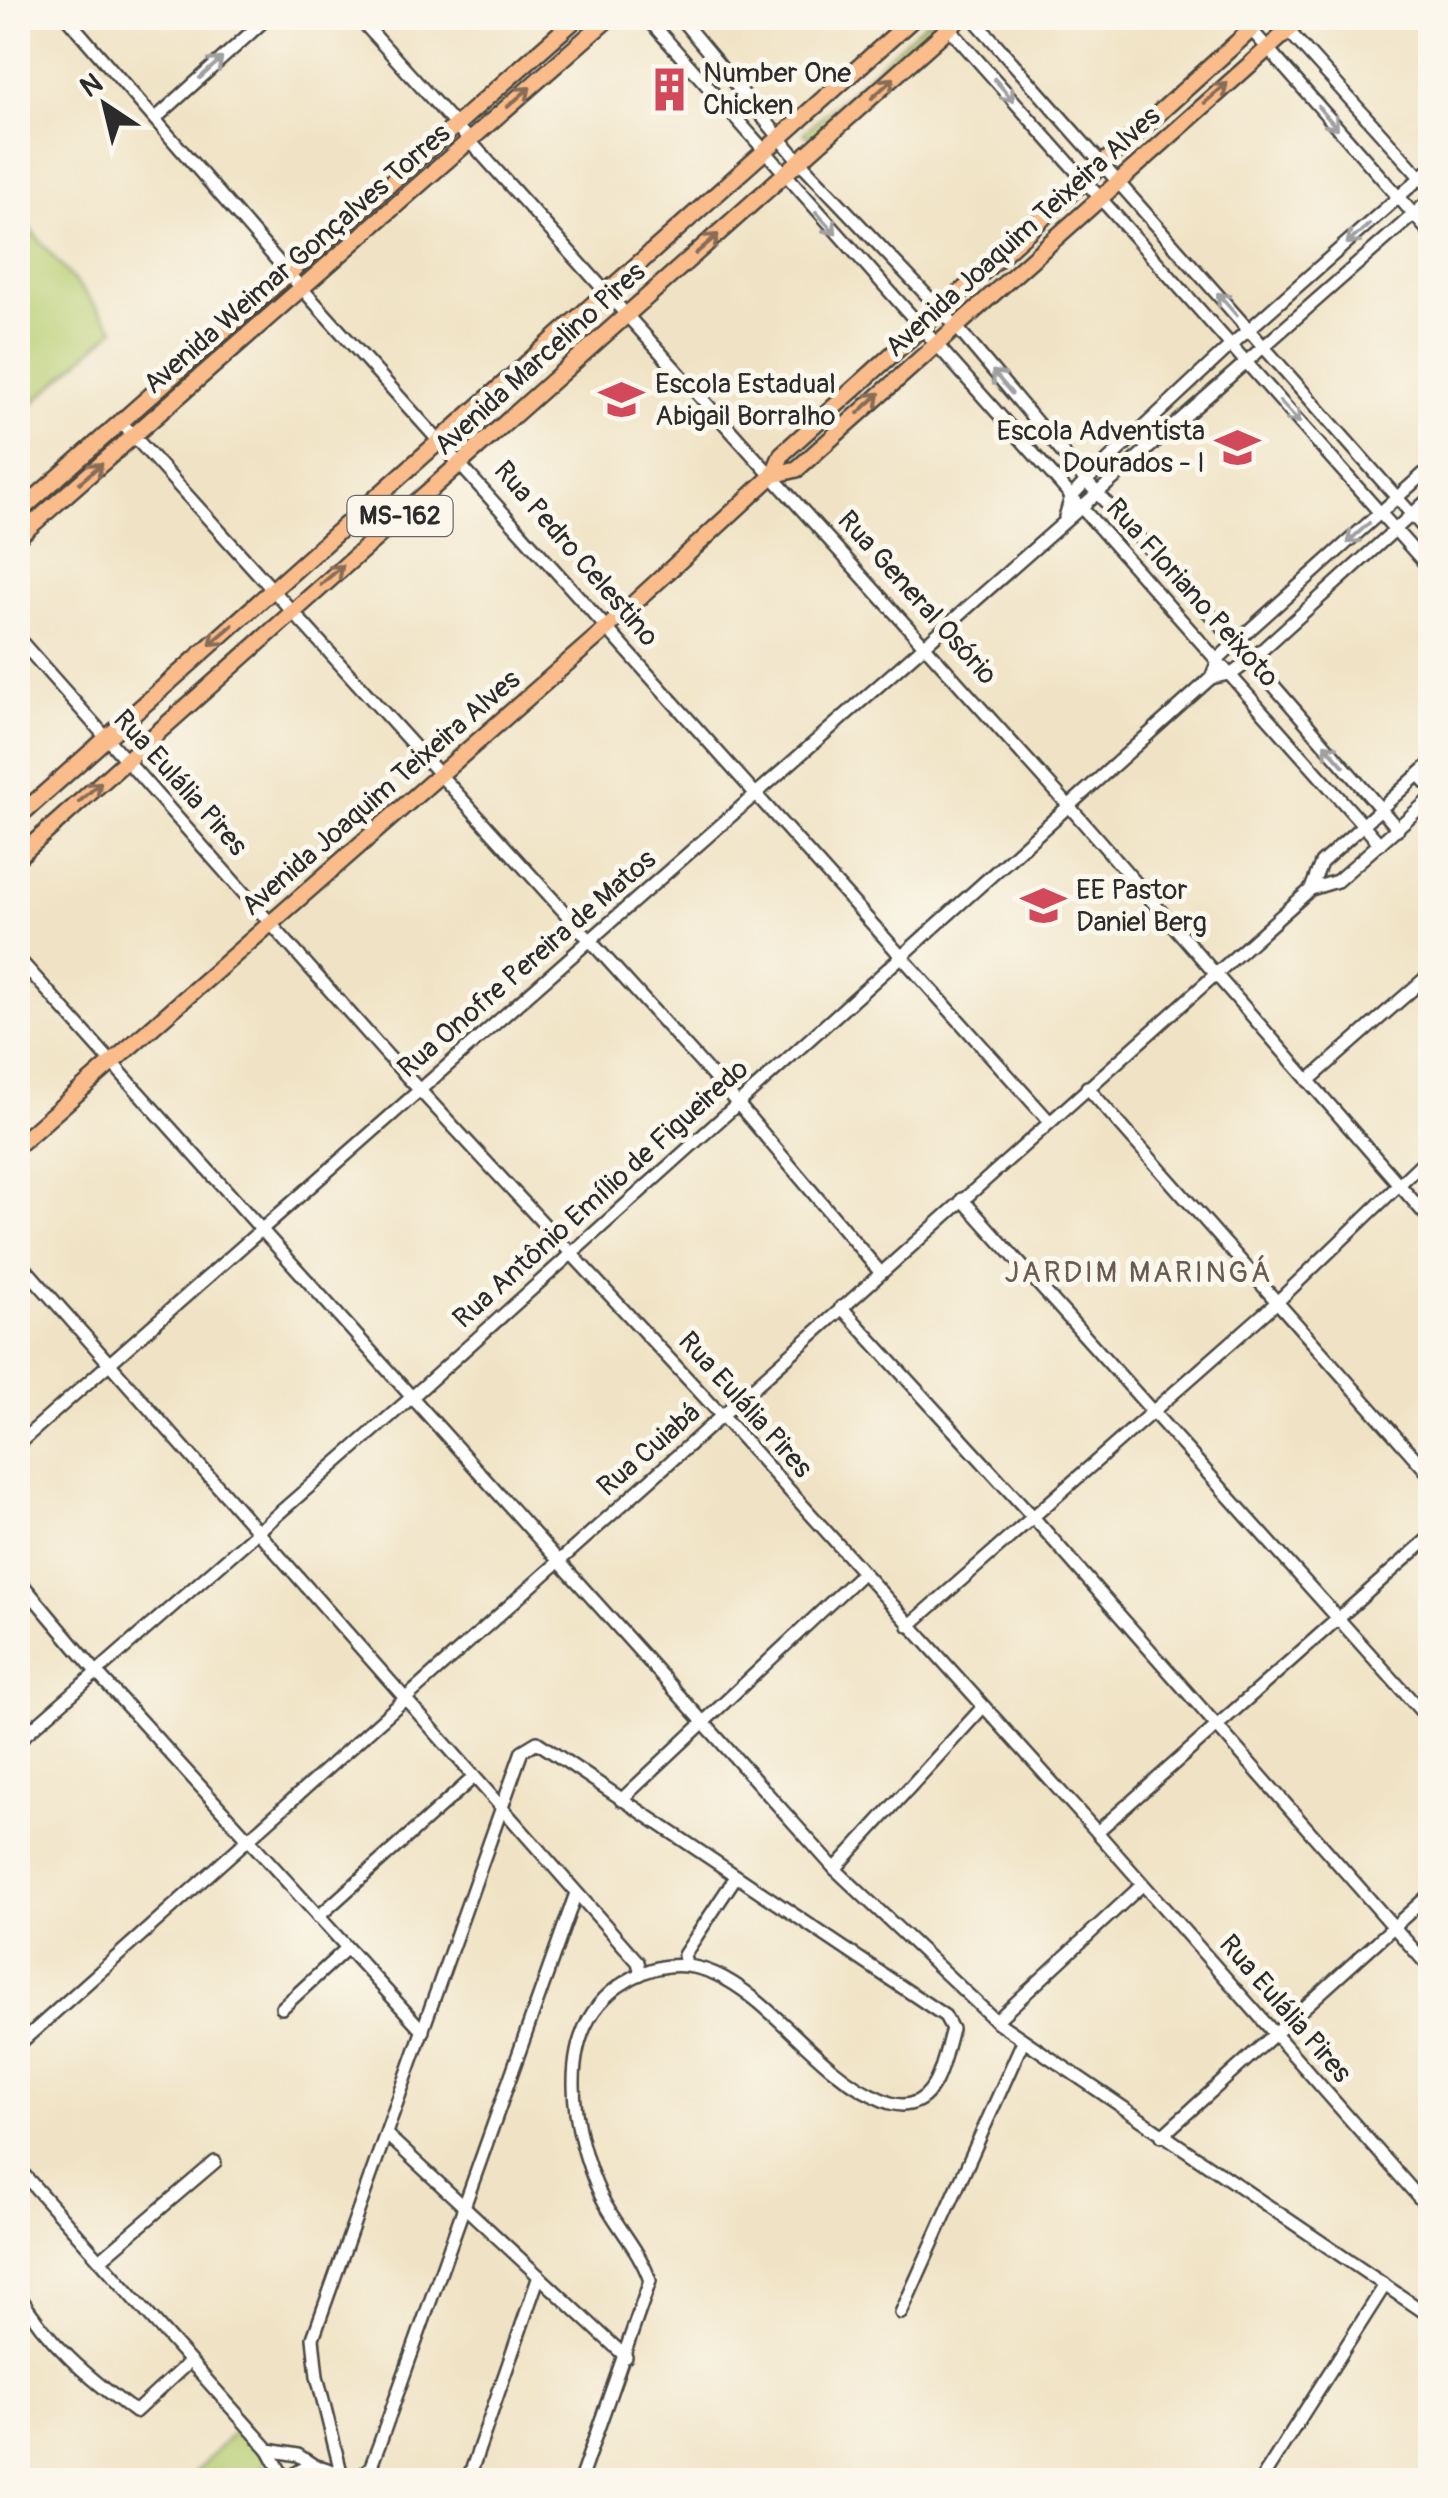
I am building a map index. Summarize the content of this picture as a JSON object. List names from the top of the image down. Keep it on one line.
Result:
{"streets":{"main road":["Avenida Joaquim Teixeira Alves","Avenida Weimar Gonçalves Torres","Avenida Marcelino Pires","MS-162"],"street":["Rua Pedro Celestino","Rua Floriano Peixoto","Rua General Osório","Rua Eulália Pires","Rua Onofre Pereira de Matos","Rua Antônio Emílio de Figueiredo","Rua Cuiabá"]},"crossings":[["Avenida Joaquim Teixeira Alves","Rua Pedro Celestino"],["Avenida Joaquim Teixeira Alves","Rua Floriano Peixoto"],["Avenida Joaquim Teixeira Alves","Rua General Osório"],["Avenida Joaquim Teixeira Alves","Rua Eulália Pires"],["Avenida Weimar Gonçalves Torres","Rua Pedro Celestino"],["Avenida Weimar Gonçalves Torres","Rua General Osório"],["Avenida Marcelino Pires","Rua Pedro Celestino"],["Avenida Marcelino Pires","Rua Floriano Peixoto"],["Avenida Marcelino Pires","Rua General Osório"],["Avenida Marcelino Pires","Rua Eulália Pires"],["Rua Pedro Celestino","Rua Onofre Pereira de Matos"],["Rua Pedro Celestino","Rua Antônio Emílio de Figueiredo"],["Rua Pedro Celestino","Rua Cuiabá"],["Rua Floriano Peixoto","Rua Onofre Pereira de Matos"],["Rua Floriano Peixoto","Rua Antônio Emílio de Figueiredo"],["Rua Floriano Peixoto","Rua Cuiabá"],["Rua General Osório","Rua Onofre Pereira de Matos"],["Rua General Osório","Rua Antônio Emílio de Figueiredo"],["Rua General Osório","Rua Cuiabá"],["Rua Eulália Pires","Rua Onofre Pereira de Matos"],["Rua Eulália Pires","Rua Antônio Emílio de Figueiredo"],["Rua Eulália Pires","Rua Cuiabá"]],"districts":["JARDIM MARINGÁ"],"places":{"building":["Number One Chicken"],"school or university":["Escola Estadual Abigail Borralho","Escola Adventista Dourados - I","EE Pastor Daniel Berg"]},"north":"top left"}
